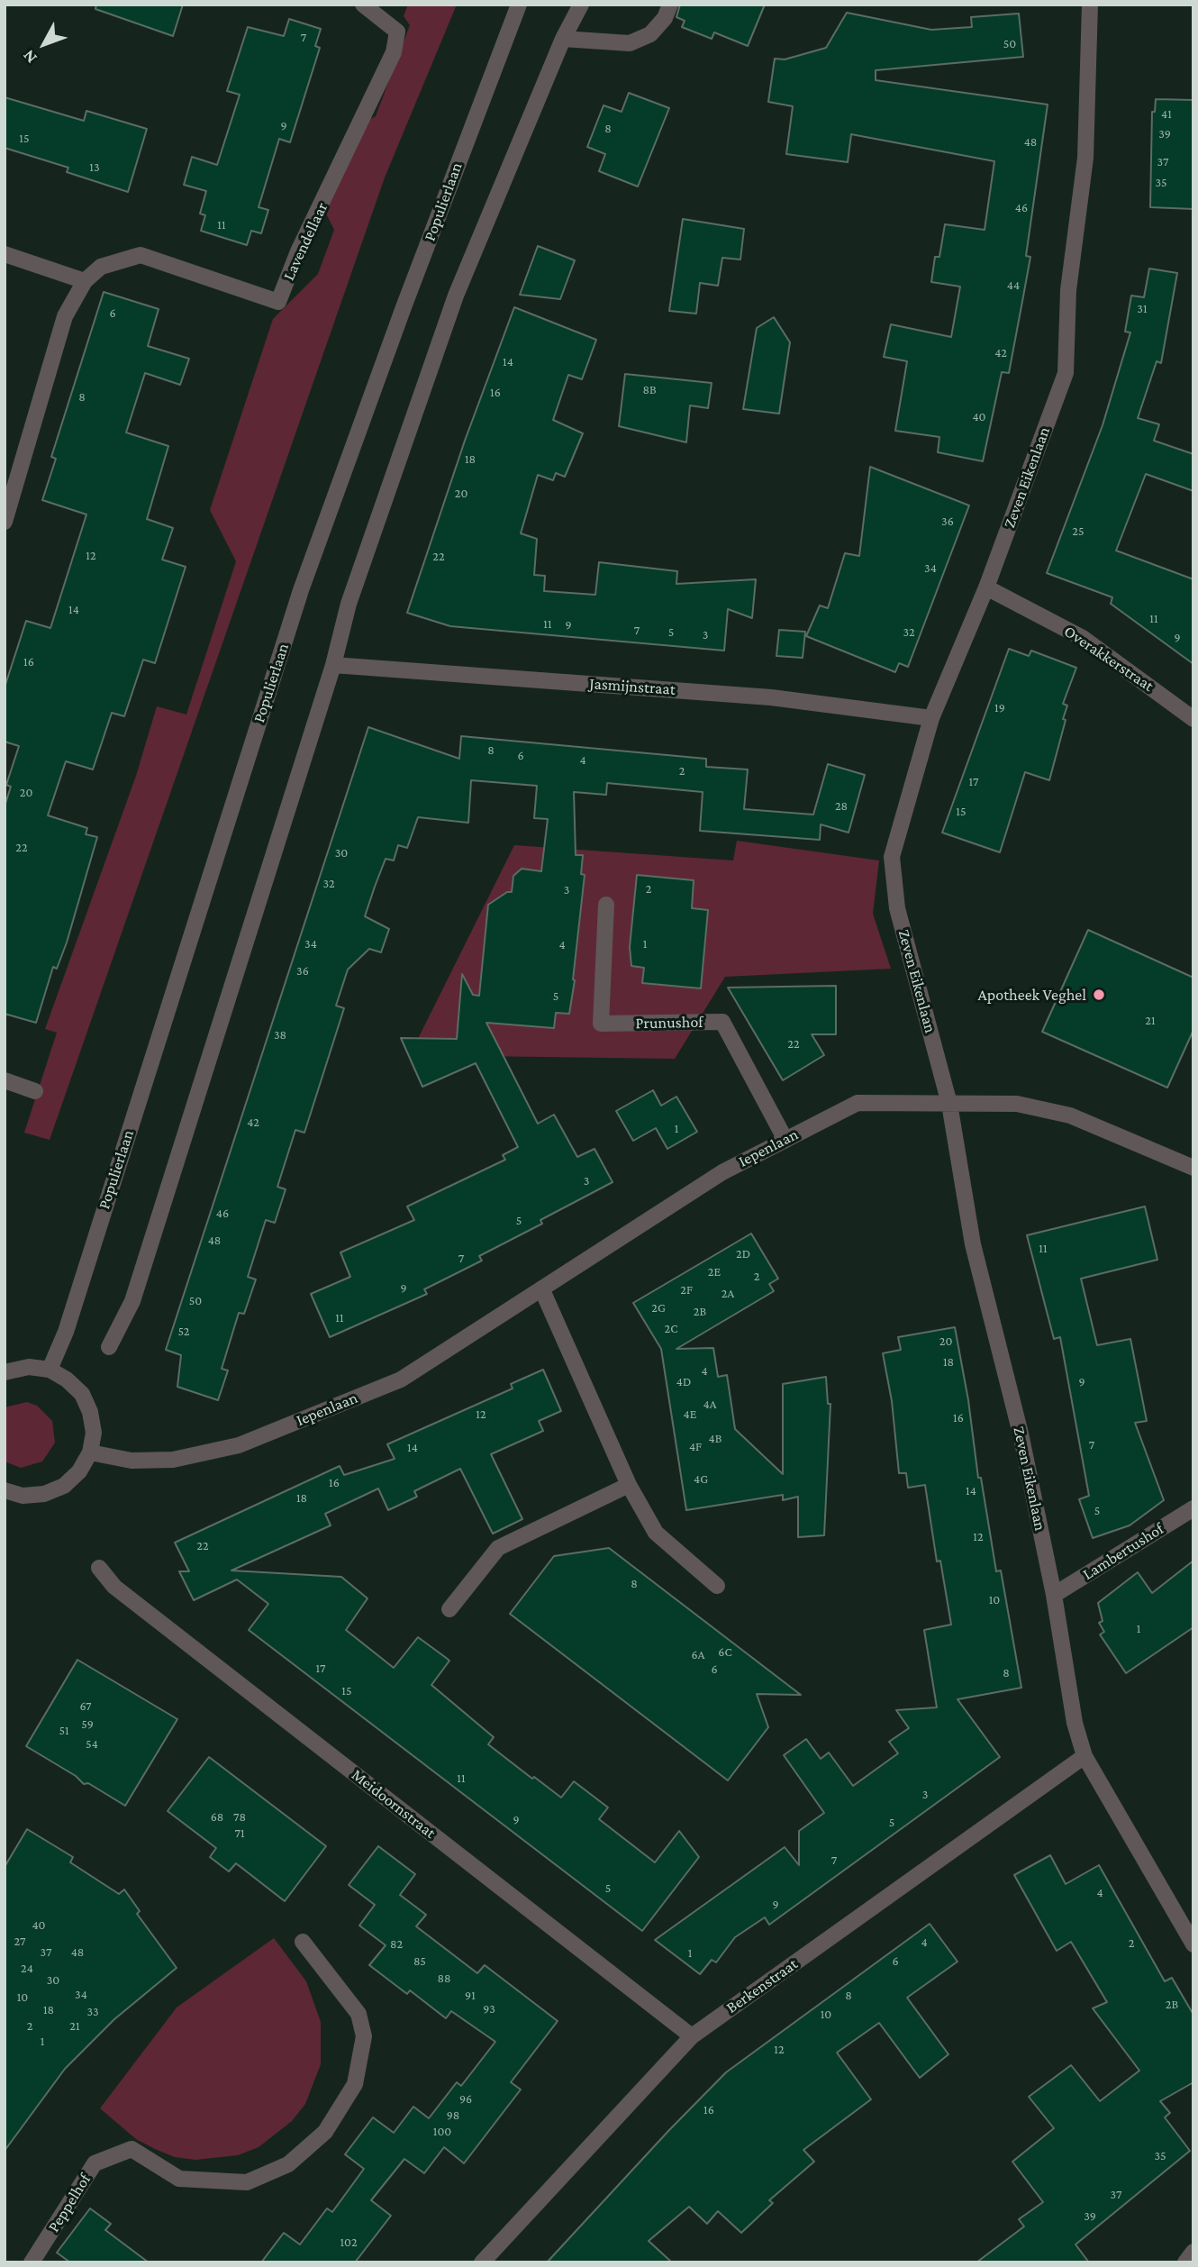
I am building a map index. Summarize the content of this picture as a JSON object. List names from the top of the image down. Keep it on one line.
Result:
{"streets":{"street":["Populierlaan","Lavendellaar","Zeven Eikenlaan","Overakkerstraat","Jasmijnstraat","Prunushof","Iepenlaan","Lambertushof","Meidoornstraat","Berkenstraat","Peppelhof"]},"crossings":[["Zeven Eikenlaan","Overakkerstraat"],["Zeven Eikenlaan","Jasmijnstraat"],["Zeven Eikenlaan","Iepenlaan"],["Zeven Eikenlaan","Lambertushof"],["Zeven Eikenlaan","Berkenstraat"],["Prunushof","Iepenlaan"],["Meidoornstraat","Berkenstraat"]],"places":["Apotheek Veghel"],"house_numbers":["7","50","41","9","8","39","15","48","37","13","35","46","11","44","31","6","42","14","8B","16","8","40","18","20","36","25","12","22","34","14","11","11","9","7","5","32","3","9","16","19","8","6","4","2","17","20","28","15","22","30","32","2","3","34","1","4","36","5","21","38","22","42","1","3","46","5","48","11","2D","7","2E","2","9","2F","2A","50","2G","2B","11","2C","52","20","18","4","4D","9","4A","12","4E","16","4B","7","4F","14","4G","16","14","18","5","12","22","8","10","1","6C","6A","17","6","8","15","67","59","51","54","11","3","68","78","9","5","71","7","5","4","9","40","27","4","2","82","37","48","1","85","6","24","88","30","34","91","8","10","2B","93","18","33","10","2","21","1","12","96","16","98","100","35","37","39","102"],"north":"bottom left"}
